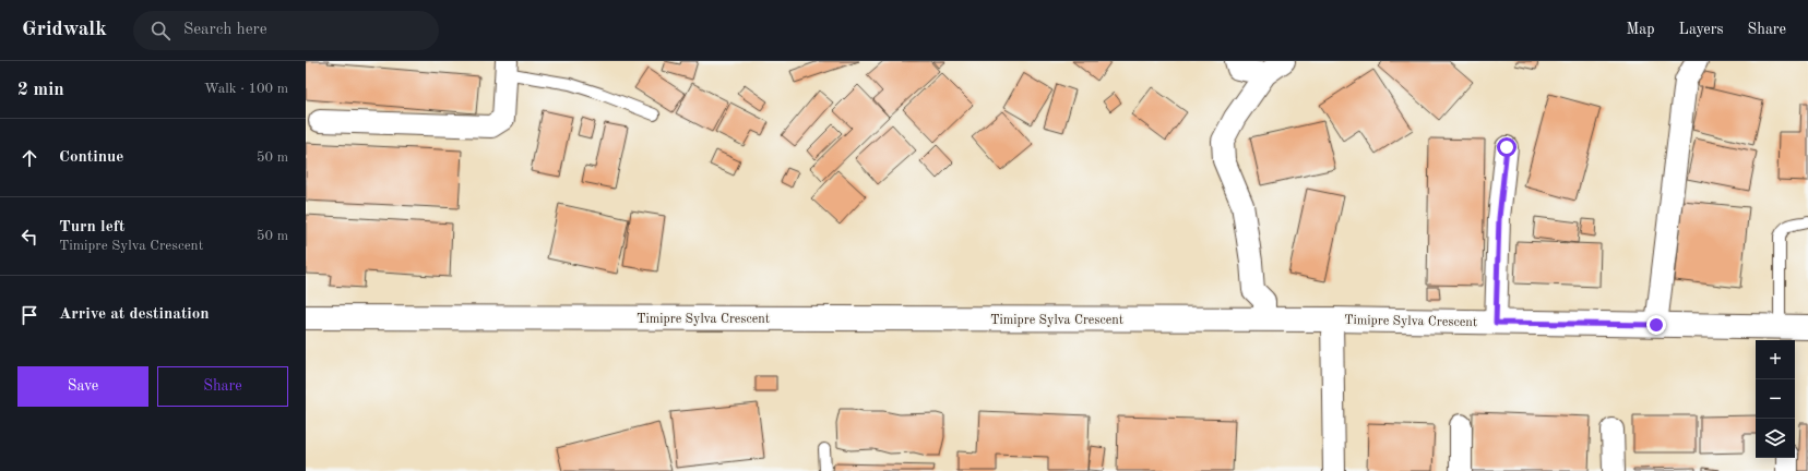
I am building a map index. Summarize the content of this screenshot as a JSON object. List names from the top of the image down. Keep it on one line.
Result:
{"streets":{"street":["Timipre Sylva Crescent"]},"page":{"header":"Gridwalk","search":"Search here","nav":["Map","Layers","Share"],"heading":["2 min","Walk · 100 m"],"list":[["Continue","50 m"],["Turn left","Timipre Sylva Crescent","50 m"],"Arrive at destination"],"map_buttons":["+","−"],"buttons":["Save","Share"]}}
